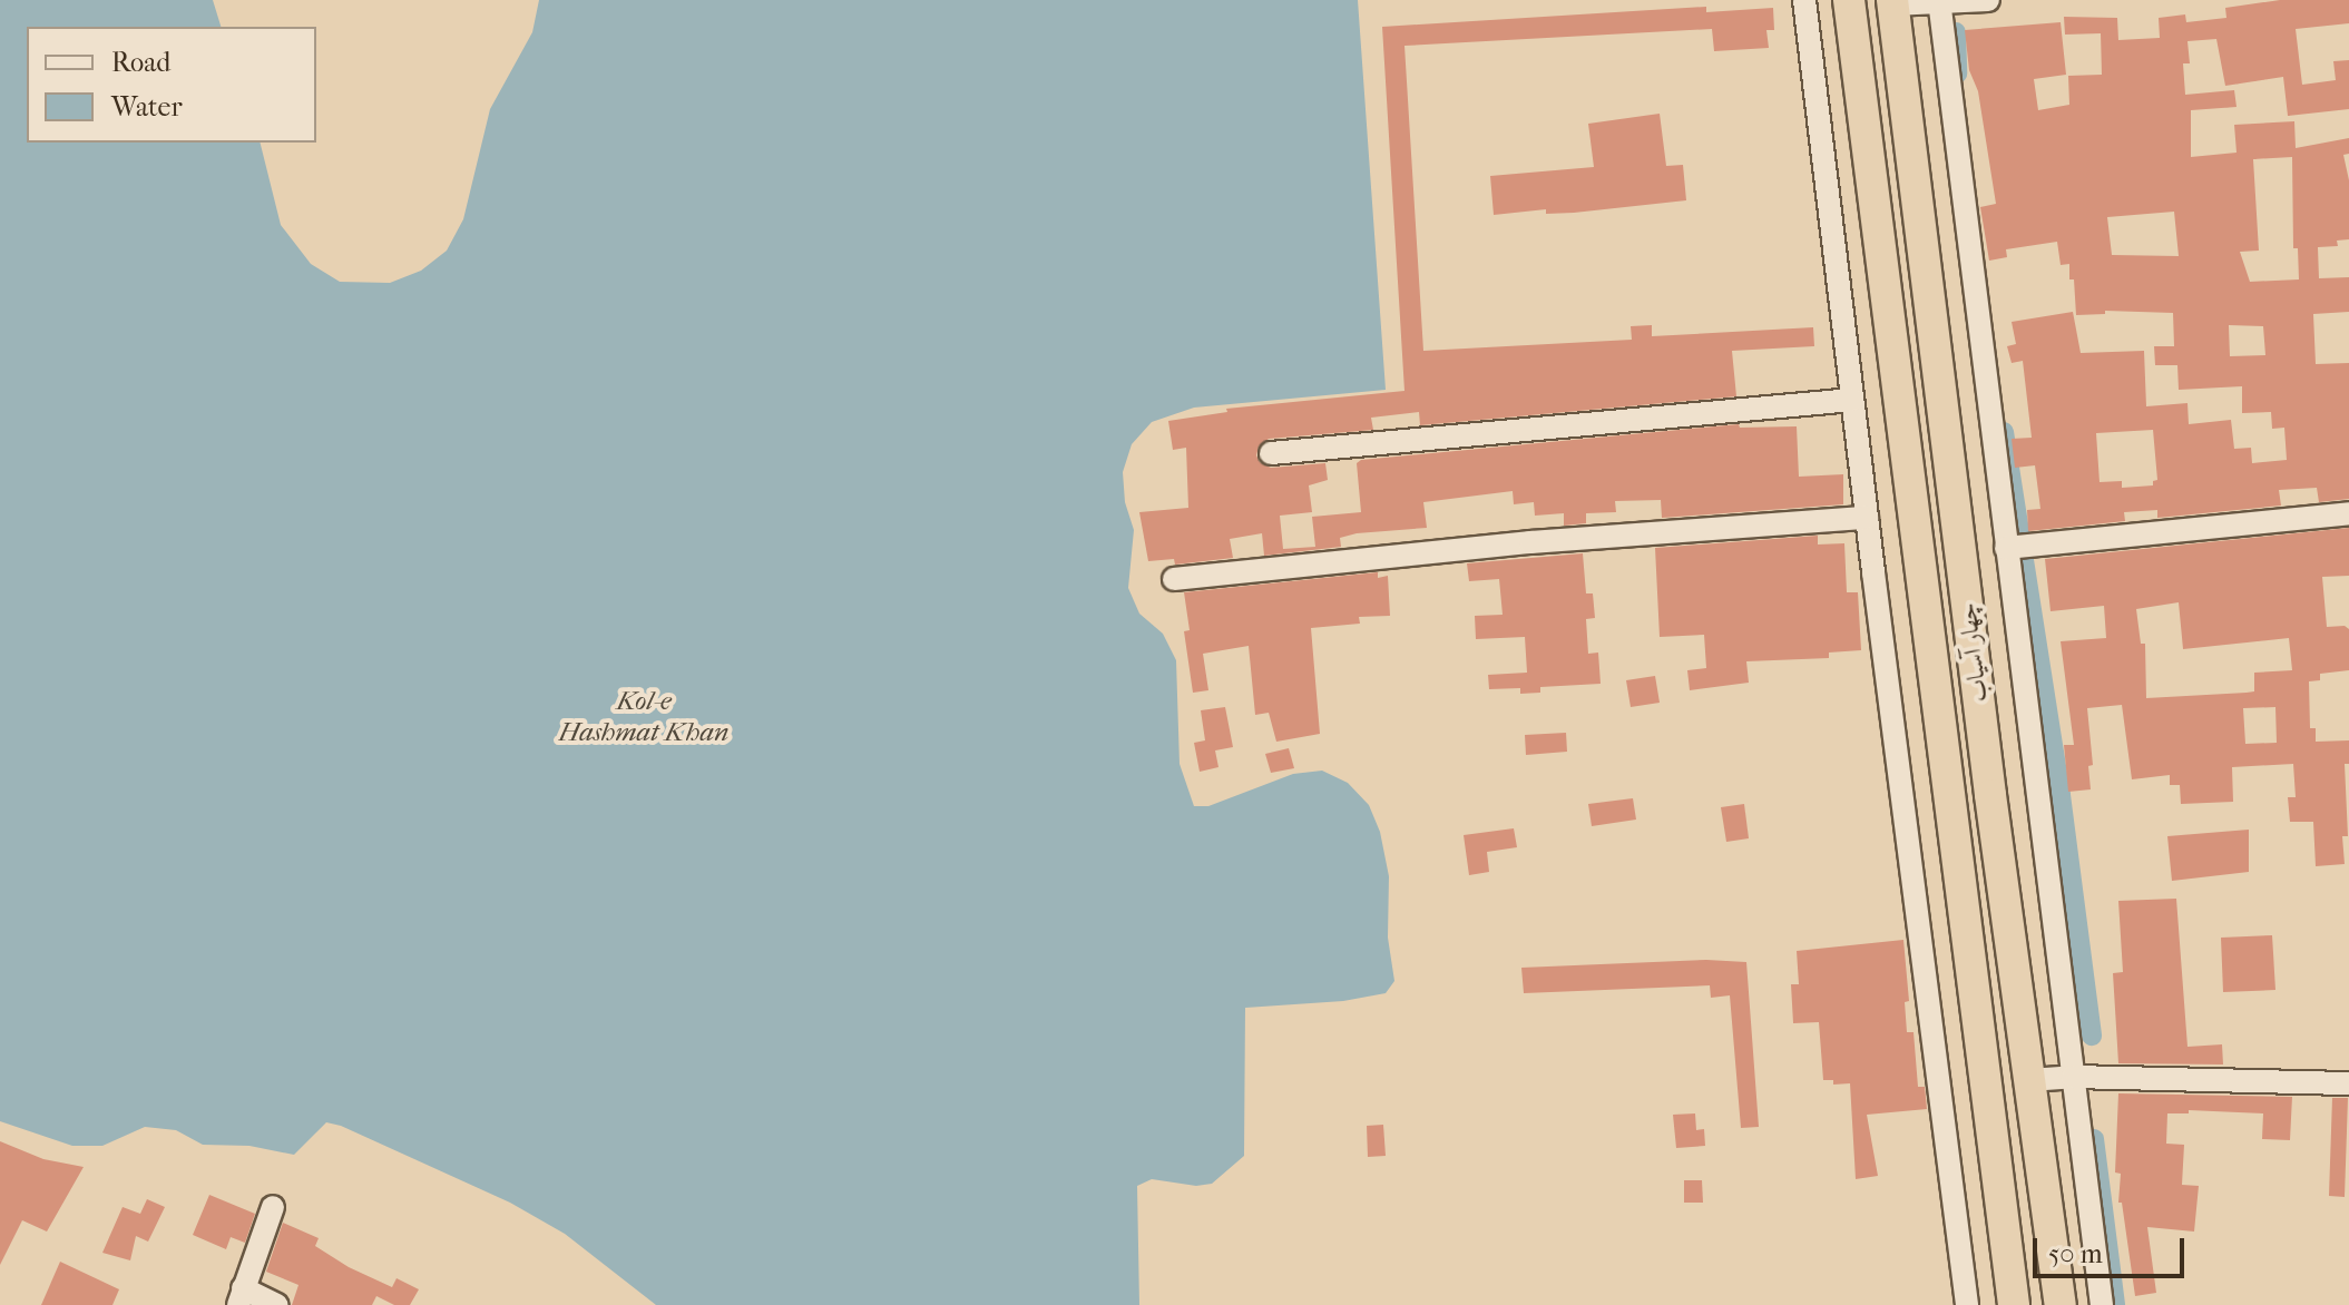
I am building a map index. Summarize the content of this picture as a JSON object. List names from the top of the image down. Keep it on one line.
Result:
{"streets":{"highway":["چهار آسیاب"]},"water":["Kol-e Hashmat Khan"],"legend":["Road","Water"],"scale_bar":"50 m"}
